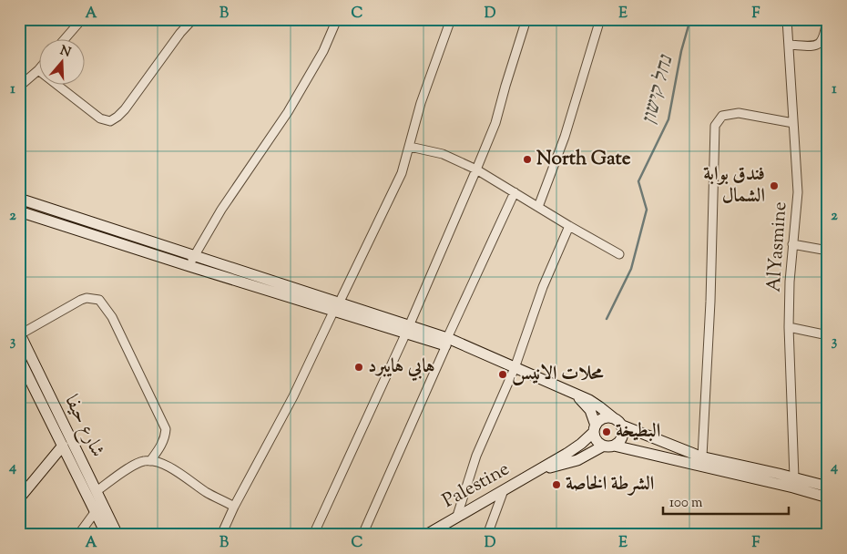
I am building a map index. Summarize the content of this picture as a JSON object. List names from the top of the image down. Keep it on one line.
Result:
{"streets":{"main road":["شارع حيفا","Palestine"],"street":["AlYasmine"]},"water":["נחל קישון"],"places":["North Gate","فندق بوابة الشمال","هابي هايبرد","محلات الانيس","البطيخة","الشرطة الخاصة"],"scale_bar":"100 m","north":"top","grid":{"columns":["A","B","C","D","E","F"],"rows":["1","2","3","4"]}}
